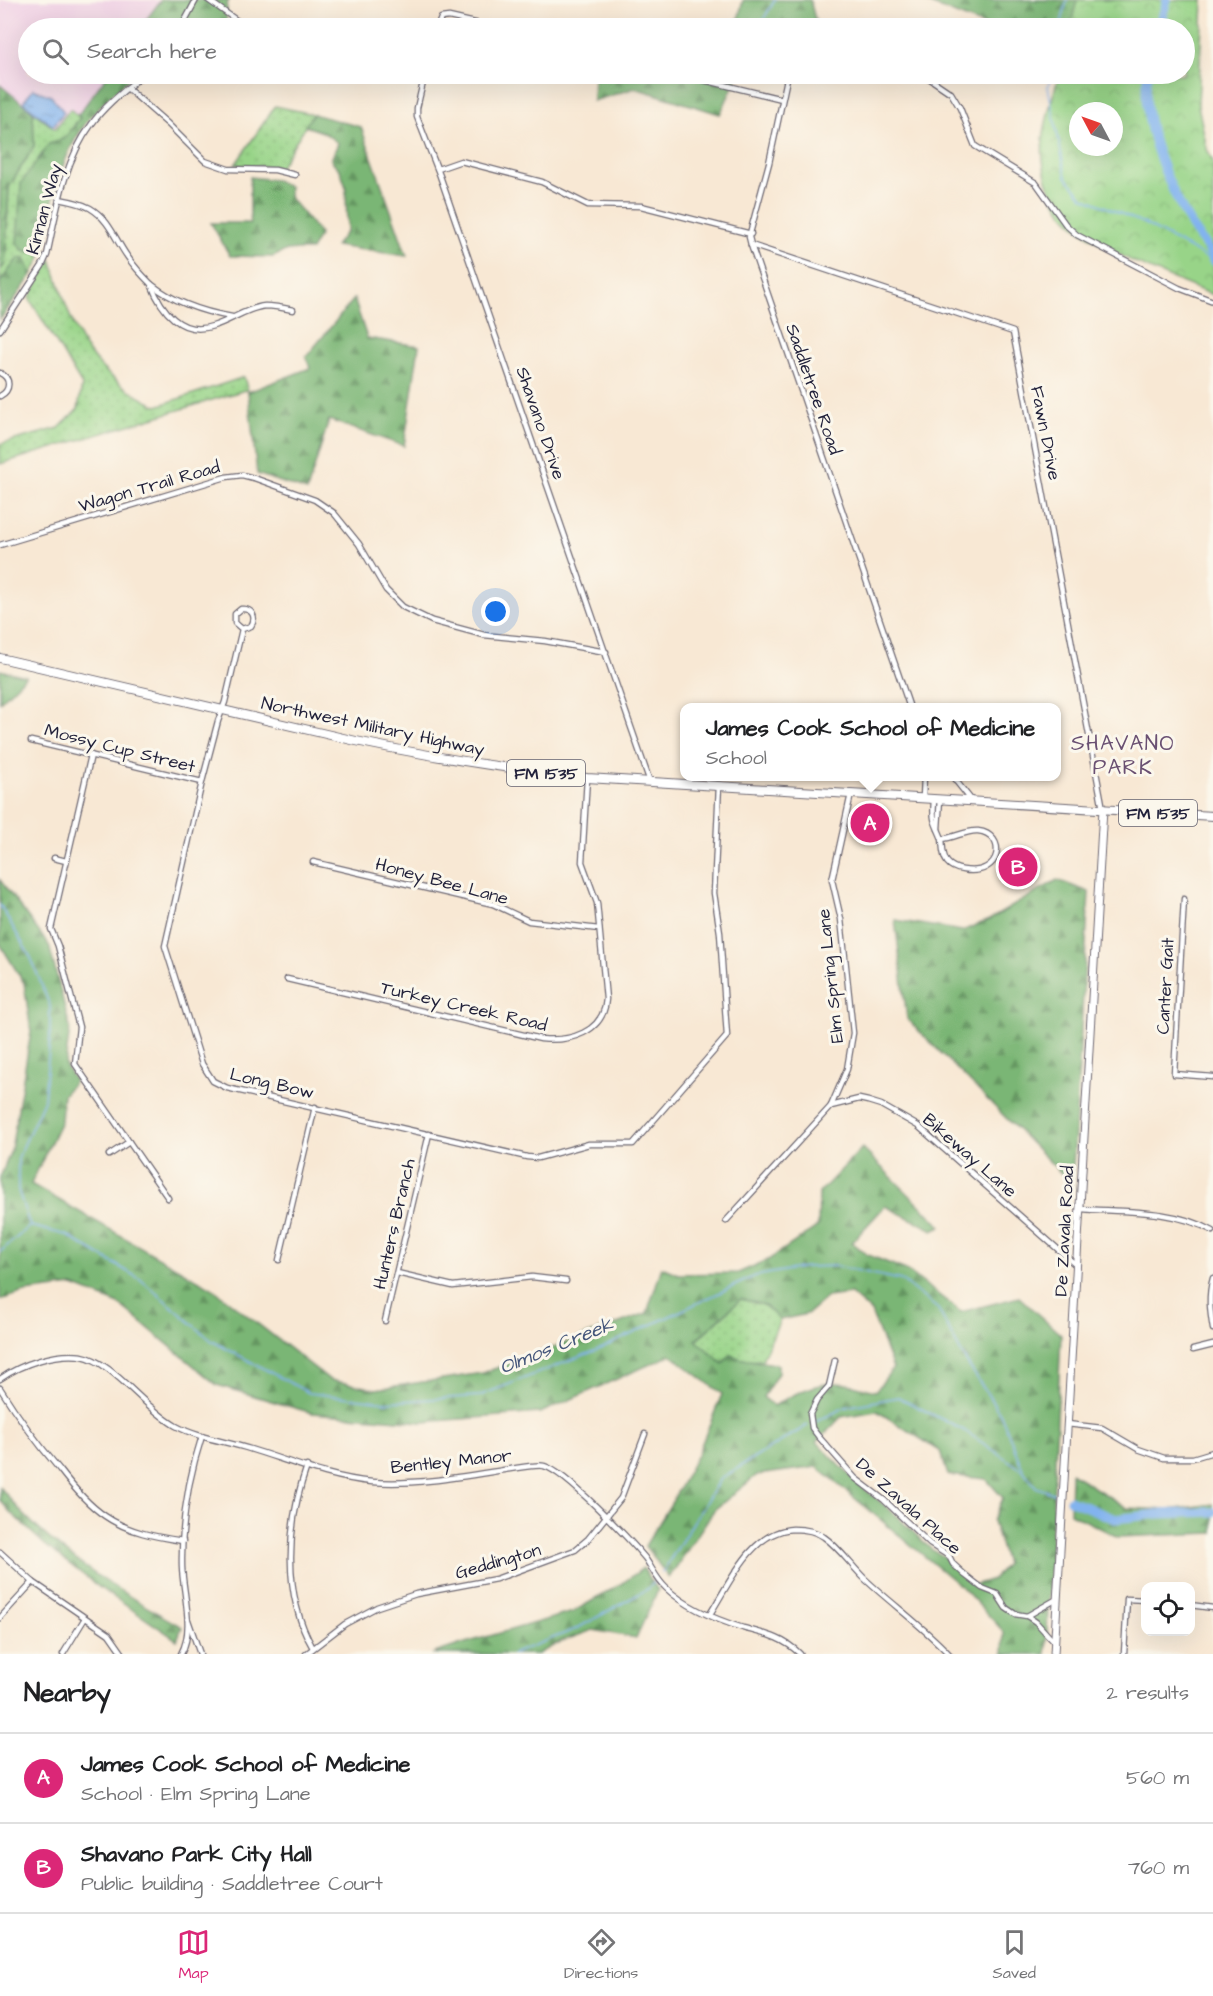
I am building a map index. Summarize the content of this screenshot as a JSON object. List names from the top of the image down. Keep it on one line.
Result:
{"streets":{"main road":["Northwest Military Highway","FM 1535","De Zavala Road"],"street":["Kinnan Way","Saddletree Road","Shavano Drive","Fawn Drive","Wagon Trail Road","Mossy Cup Street","Honey Bee Lane","Elm Spring Lane","Canter Gait","Turkey Creek Road","Long Bow","Bikeway Lane","Hunters Branch","Bentley Manor","De Zavala Place","Geddington"]},"crossings":[["Saddletree Road","Fawn Drive"],["Shavano Drive","Wagon Trail Road"],["Shavano Drive","Northwest Military Highway"],["Fawn Drive","Northwest Military Highway"],["Fawn Drive","De Zavala Road"],["Northwest Military Highway","Elm Spring Lane"],["Northwest Military Highway","Turkey Creek Road"],["Northwest Military Highway","Long Bow"],["Northwest Military Highway","De Zavala Road"],["Mossy Cup Street","Long Bow"],["Honey Bee Lane","Turkey Creek Road"],["Elm Spring Lane","Bikeway Lane"],["Long Bow","Hunters Branch"],["Bikeway Lane","De Zavala Road"],["De Zavala Road","De Zavala Place"],["Bentley Manor","Geddington"]],"districts":["SHAVANO PARK"],"water":["Olmos Creek"],"north":"top left","page":{"search":"Search here","popup":["James Cook School of Medicine","School"],"pins":["A","B"],"heading":["Nearby","2 results"],"list":[{"mark":"A","name":"James Cook School of Medicine","note":"School · Elm Spring Lane","value":"560 m"},{"mark":"B","name":"Shavano Park City Hall","note":"Public building · Saddletree Court","value":"760 m"}],"nav":["Map","Directions","Saved"]}}
